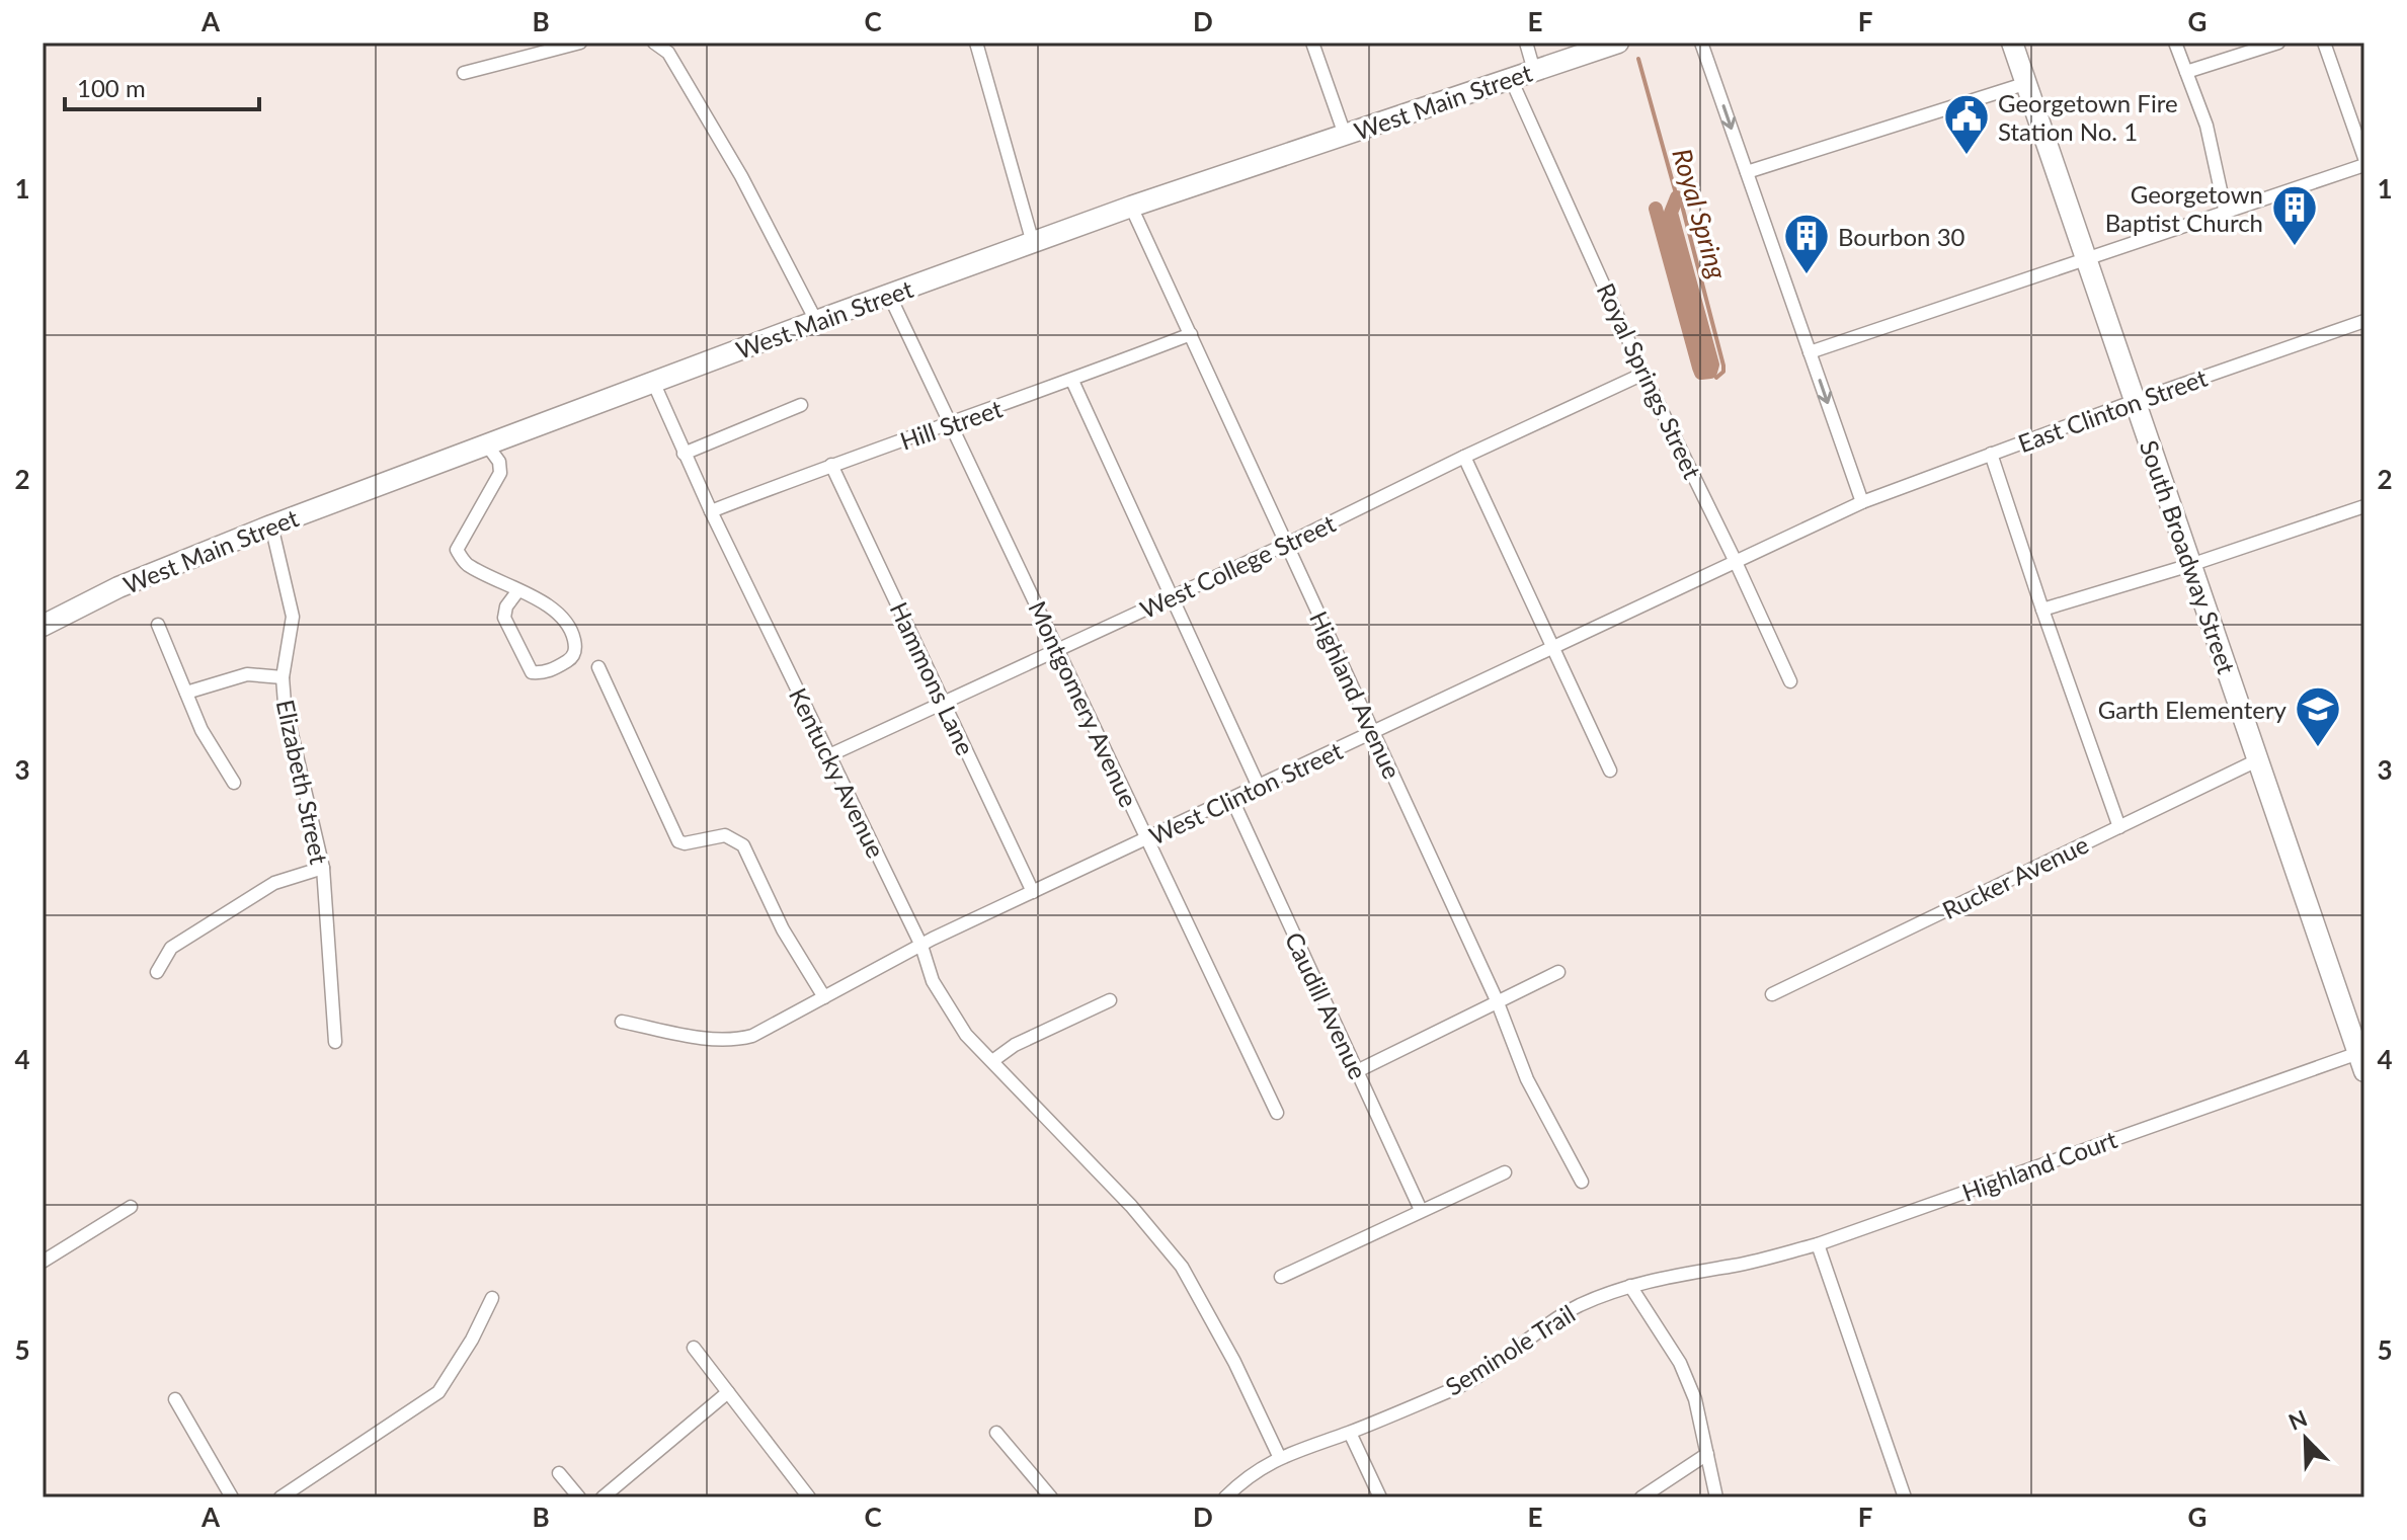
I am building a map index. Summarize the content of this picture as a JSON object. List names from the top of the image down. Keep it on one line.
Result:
{"streets":{"main road":["West Main Street","South Broadway Street"],"street":["Royal Springs Street","East Clinton Street","Hill Street","West College Street","Hammons Lane","Highland Avenue","Montgomery Avenue","Kentucky Avenue","Elizabeth Street","West Clinton Street","Rucker Avenue","Caudill Avenue","Highland Court","Seminole Trail"]},"crossings":[["West Main Street","Royal Springs Street"],["West Main Street","Highland Avenue"],["West Main Street","Montgomery Avenue"],["West Main Street","Kentucky Avenue"],["West Main Street","Elizabeth Street"],["Royal Springs Street","West College Street"],["Royal Springs Street","West Clinton Street"],["East Clinton Street","South Broadway Street"],["East Clinton Street","West Clinton Street"],["Hill Street","Hammons Lane"],["Hill Street","Highland Avenue"],["Hill Street","Montgomery Avenue"],["Hill Street","Kentucky Avenue"],["South Broadway Street","Rucker Avenue"],["South Broadway Street","Highland Court"],["West College Street","Hammons Lane"],["West College Street","Highland Avenue"],["West College Street","Montgomery Avenue"],["West College Street","Kentucky Avenue"],["Hammons Lane","West Clinton Street"],["Highland Avenue","West Clinton Street"],["Montgomery Avenue","West Clinton Street"],["Kentucky Avenue","West Clinton Street"],["Kentucky Avenue","Seminole Trail"],["West Clinton Street","Caudill Avenue"],["Highland Court","Seminole Trail"]],"water":["Royal Spring"],"places":{"public building":["Georgetown Fire Station No. 1"],"building":["Georgetown Baptist Church","Bourbon 30"],"school or university":["Garth Elementery"]},"scale_bar":"100 m","north":"top left","grid":{"columns":["A","B","C","D","E","F","G"],"rows":["1","2","3","4","5"]}}
